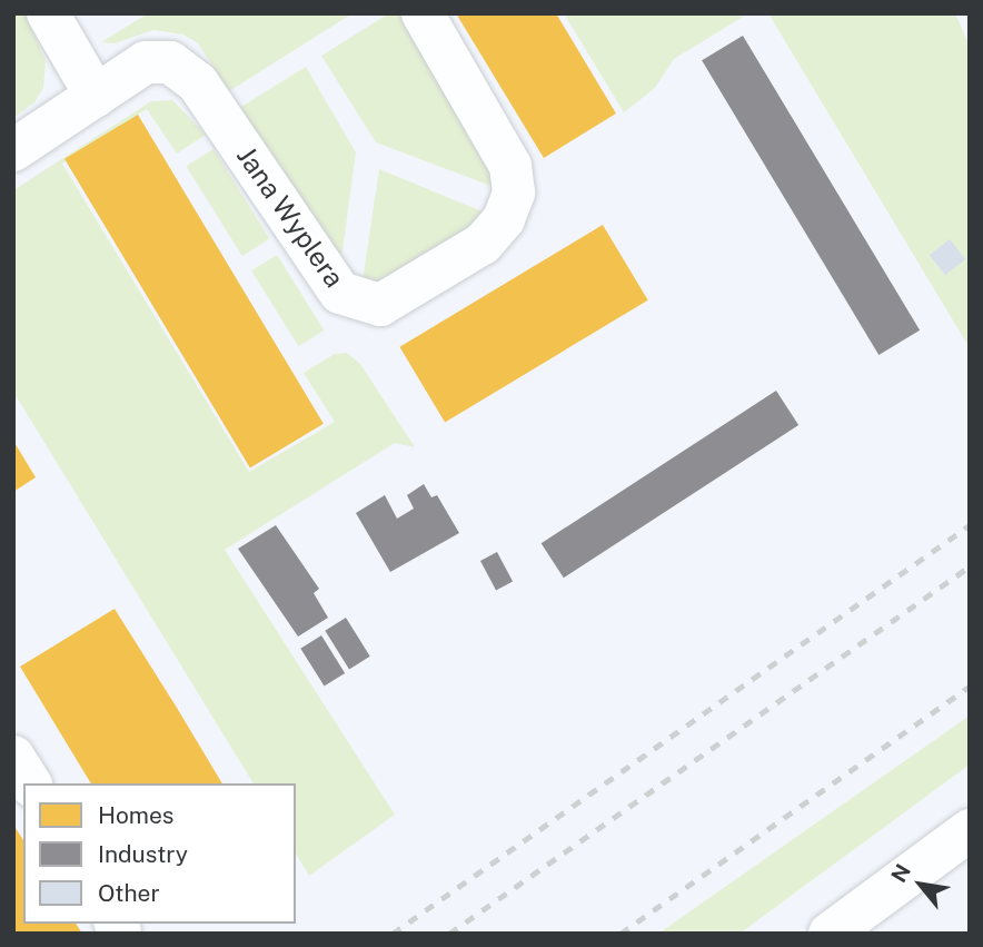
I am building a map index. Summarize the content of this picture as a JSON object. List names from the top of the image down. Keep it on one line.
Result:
{"streets":{"street":["Jana Wyplera"]},"legend":["Homes","Industry","Other"],"north":"top left"}
